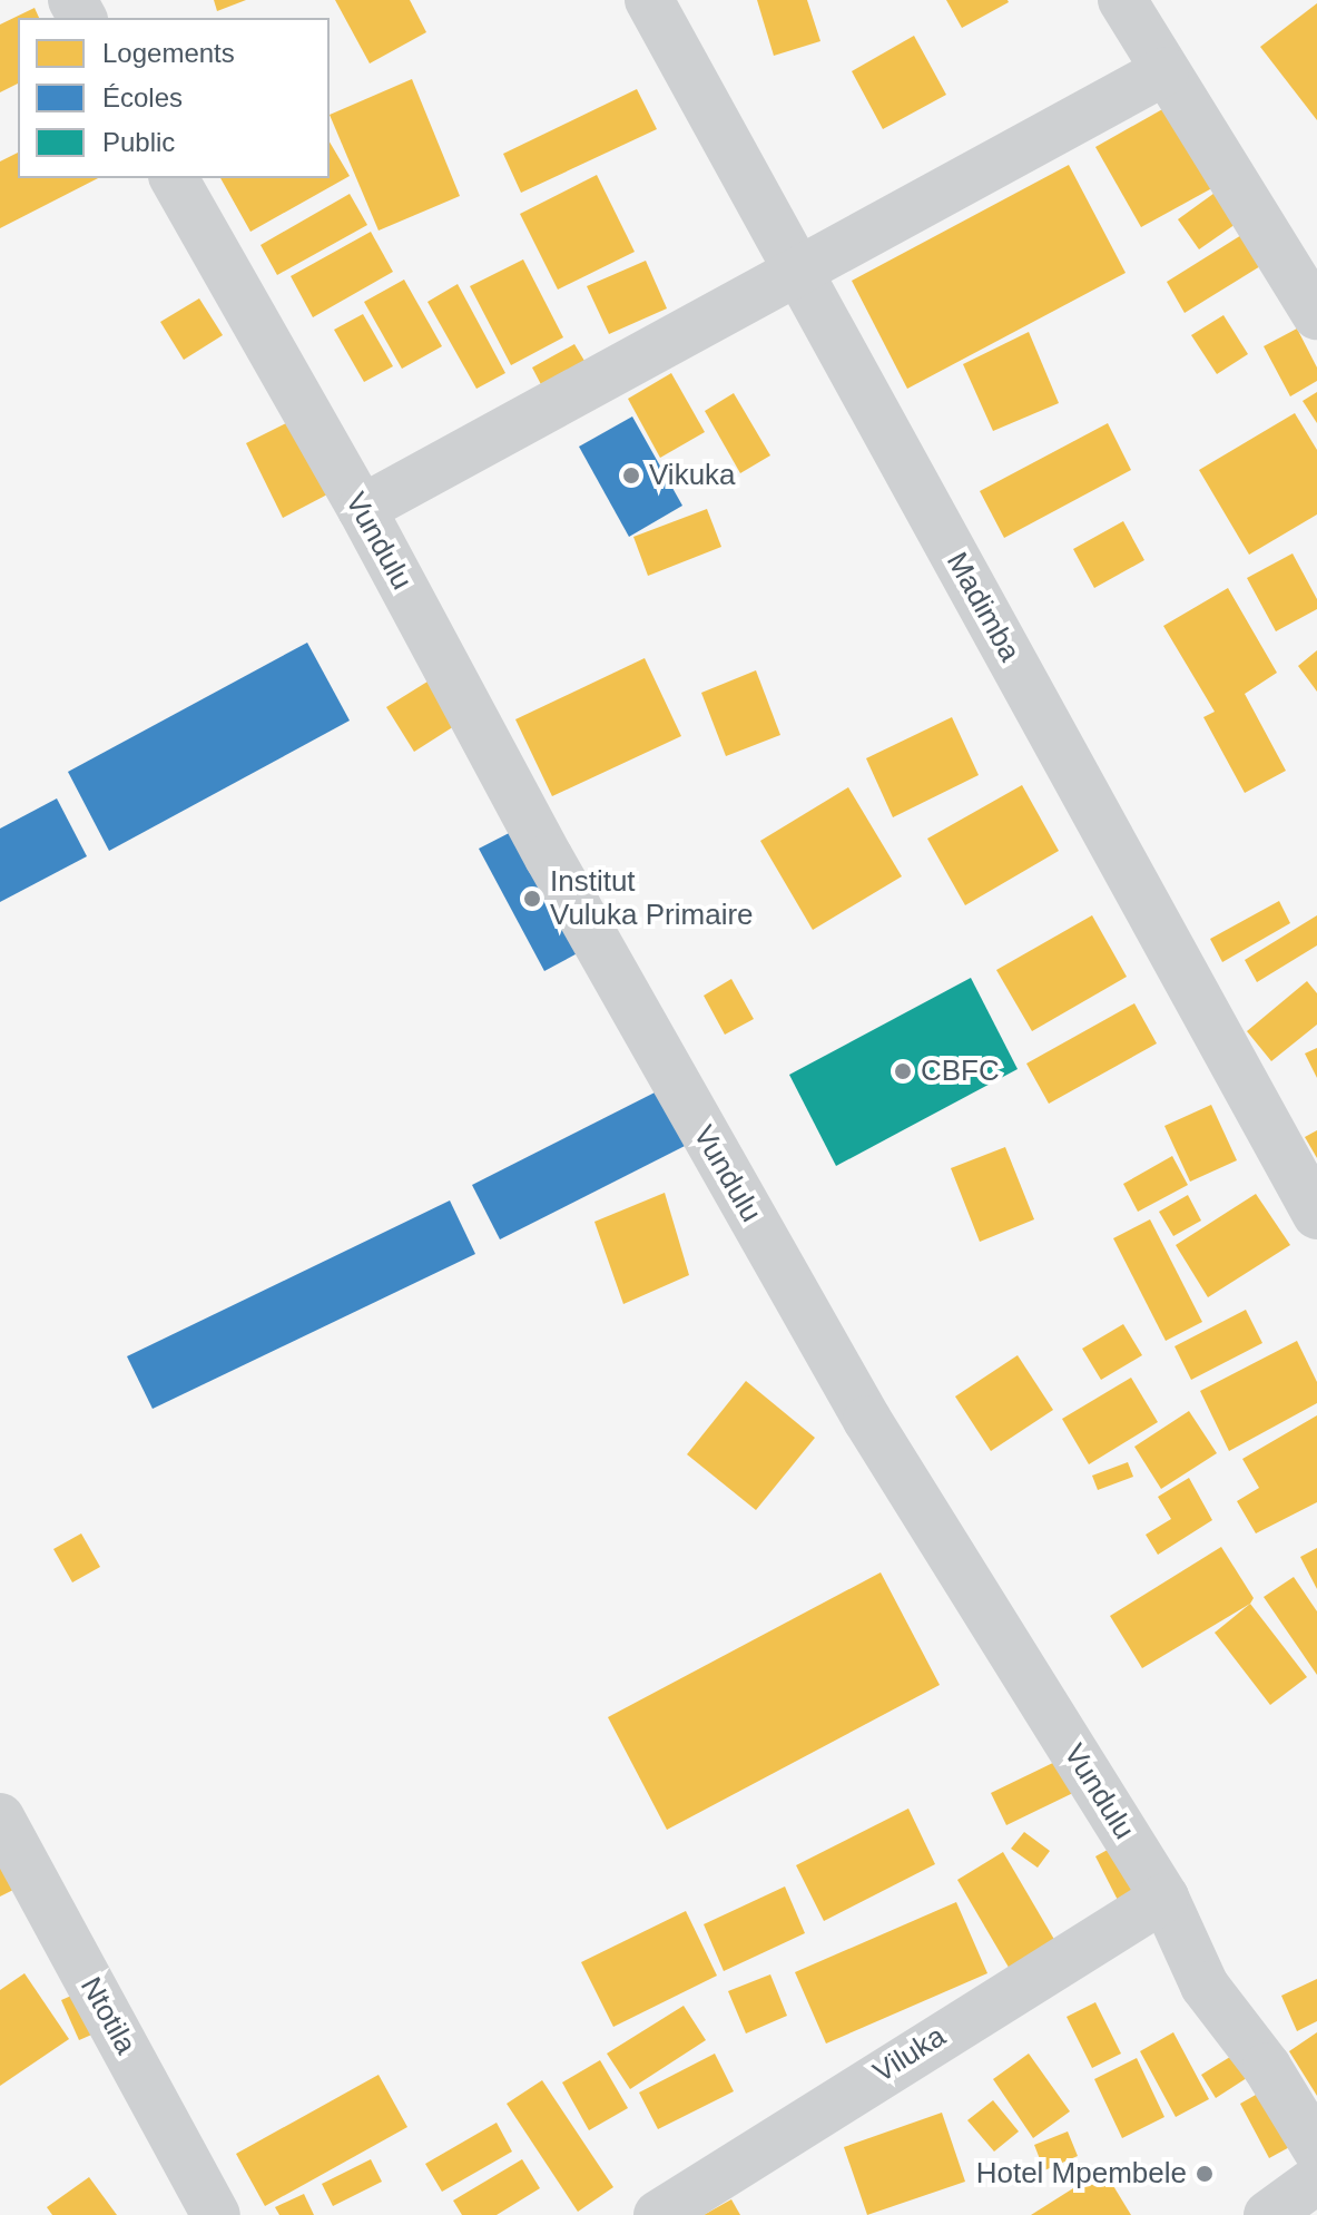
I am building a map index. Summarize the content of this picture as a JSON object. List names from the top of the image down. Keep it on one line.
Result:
{"streets":{"street":["Vundulu","Madimba","Ntotila","Viluka"]},"crossings":[["Vundulu","Viluka"]],"places":["Vikuka","Institut Vuluka Primaire","CBFC","Hotel Mpembele"],"legend":["Logements","Écoles","Public"]}
